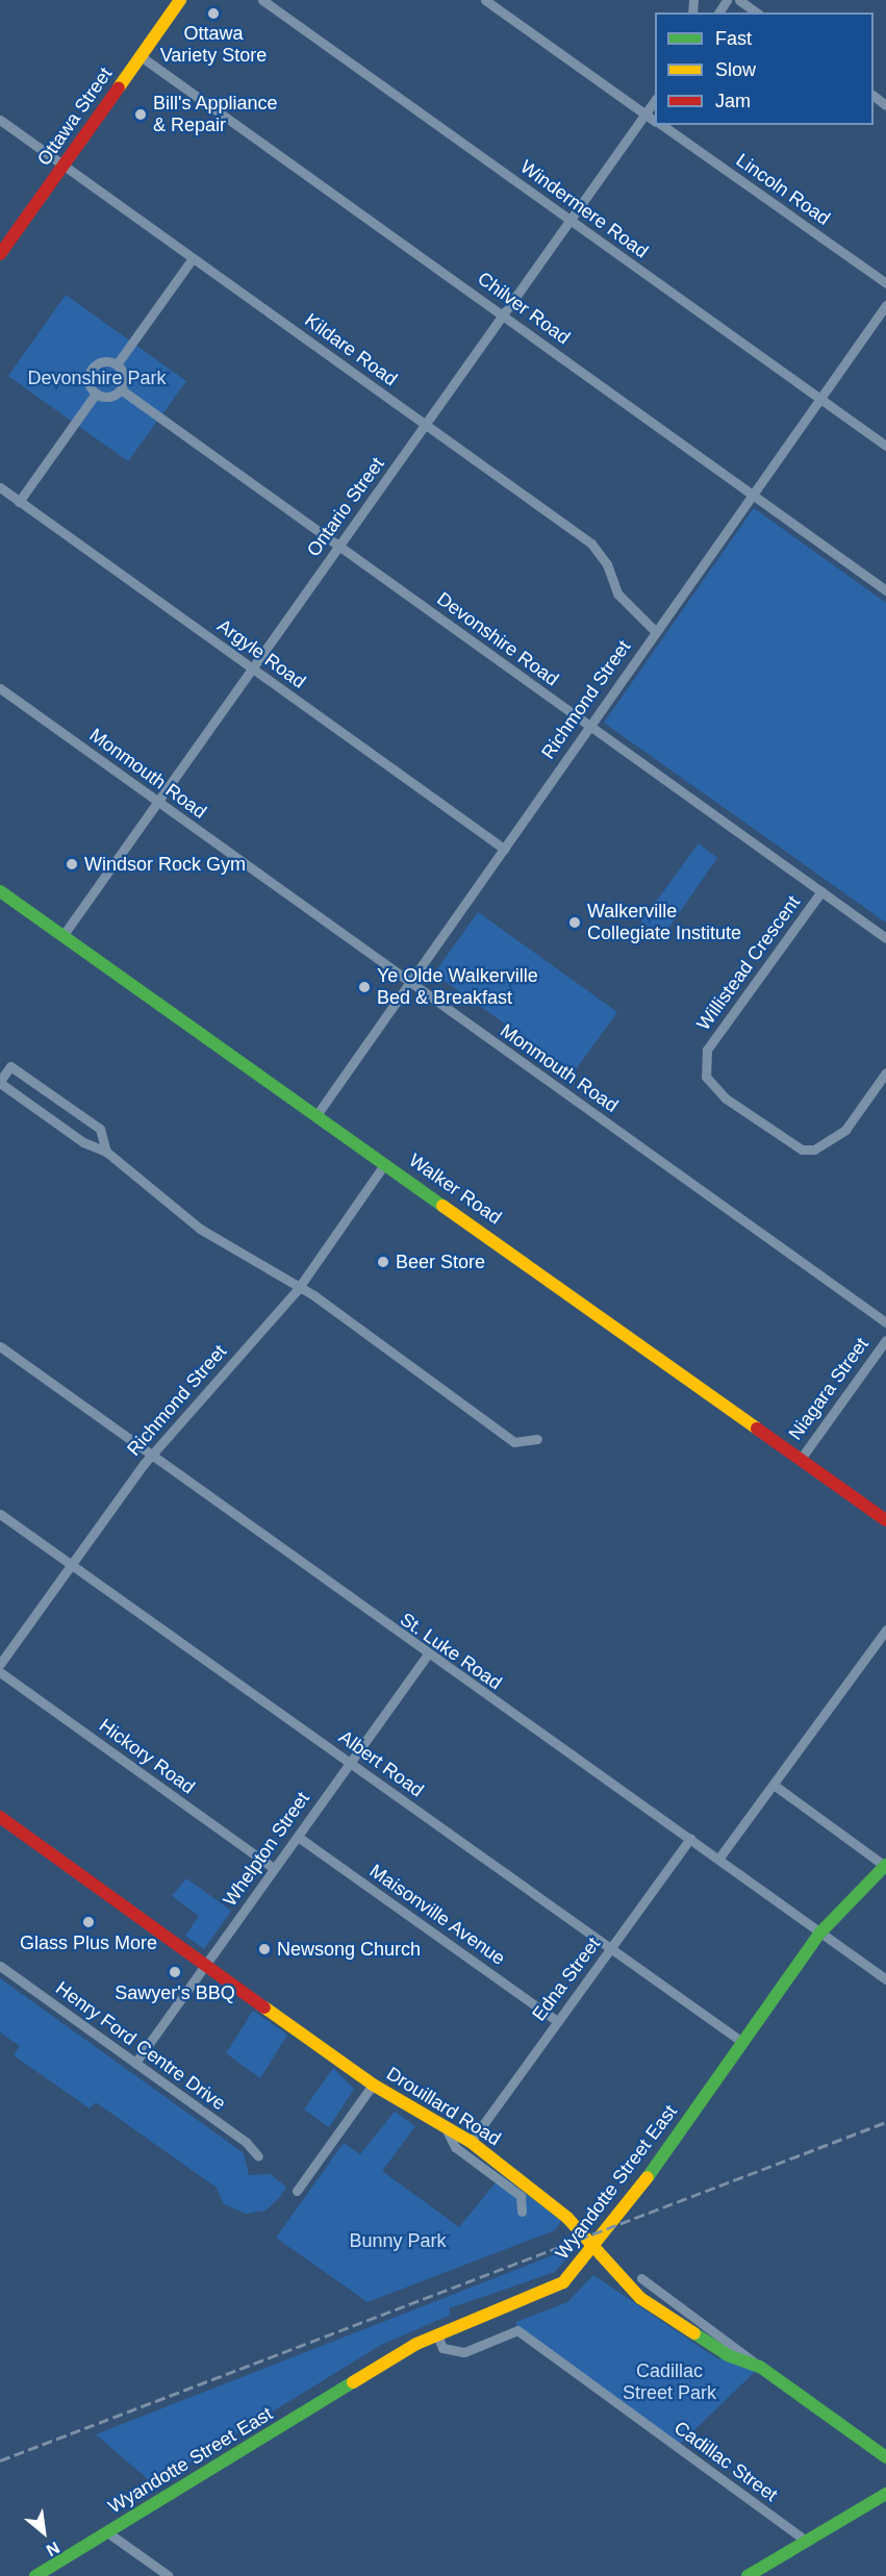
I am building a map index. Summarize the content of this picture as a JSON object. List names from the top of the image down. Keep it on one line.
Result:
{"streets":{"main road":["Ottawa Street","Walker Road","Drouillard Road","Wyandotte Street East"],"street":["Lincoln Road","Windermere Road","Chilver Road","Kildare Road","Ontario Street","Devonshire Road","Argyle Road","Richmond Street","Monmouth Road","Willistead Crescent","Niagara Street","St. Luke Road","Hickory Road","Albert Road","Whelpton Street","Maisonville Avenue","Edna Street","Henry Ford Centre Drive","Cadillac Street"]},"crossings":[["Ottawa Street","Chilver Road"],["Ottawa Street","Kildare Road"],["Lincoln Road","Ontario Street"],["Windermere Road","Ontario Street"],["Windermere Road","Richmond Street"],["Chilver Road","Ontario Street"],["Chilver Road","Richmond Street"],["Kildare Road","Ontario Street"],["Kildare Road","Richmond Street"],["Ontario Street","Devonshire Road"],["Ontario Street","Argyle Road"],["Ontario Street","Monmouth Road"],["Ontario Street","Walker Road"],["Devonshire Road","Richmond Street"],["Devonshire Road","Willistead Crescent"],["Argyle Road","Richmond Street"],["Richmond Street","Monmouth Road"],["Richmond Street","Walker Road"],["Richmond Street","St. Luke Road"],["Richmond Street","Albert Road"],["Walker Road","Niagara Street"],["St. Luke Road","Whelpton Street"],["St. Luke Road","Edna Street"],["St. Luke Road","Wyandotte Street East"],["Hickory Road","Whelpton Street"],["Albert Road","Whelpton Street"],["Albert Road","Edna Street"],["Albert Road","Wyandotte Street East"],["Whelpton Street","Maisonville Avenue"],["Whelpton Street","Henry Ford Centre Drive"],["Whelpton Street","Drouillard Road"],["Maisonville Avenue","Edna Street"],["Edna Street","Drouillard Road"],["Drouillard Road","Wyandotte Street East"],["Wyandotte Street East","Cadillac Street"]],"parks":["Devonshire Park","Bunny Park","Cadillac Street Park"],"places":["Ottawa Variety Store","Bill's Appliance & Repair","Windsor Rock Gym","Walkerville Collegiate Institute","Ye Olde Walkerville Bed & Breakfast","Beer Store","Glass Plus More","Newsong Church","Sawyer's BBQ"],"legend":["Fast","Slow","Jam"],"north":"bottom right"}
